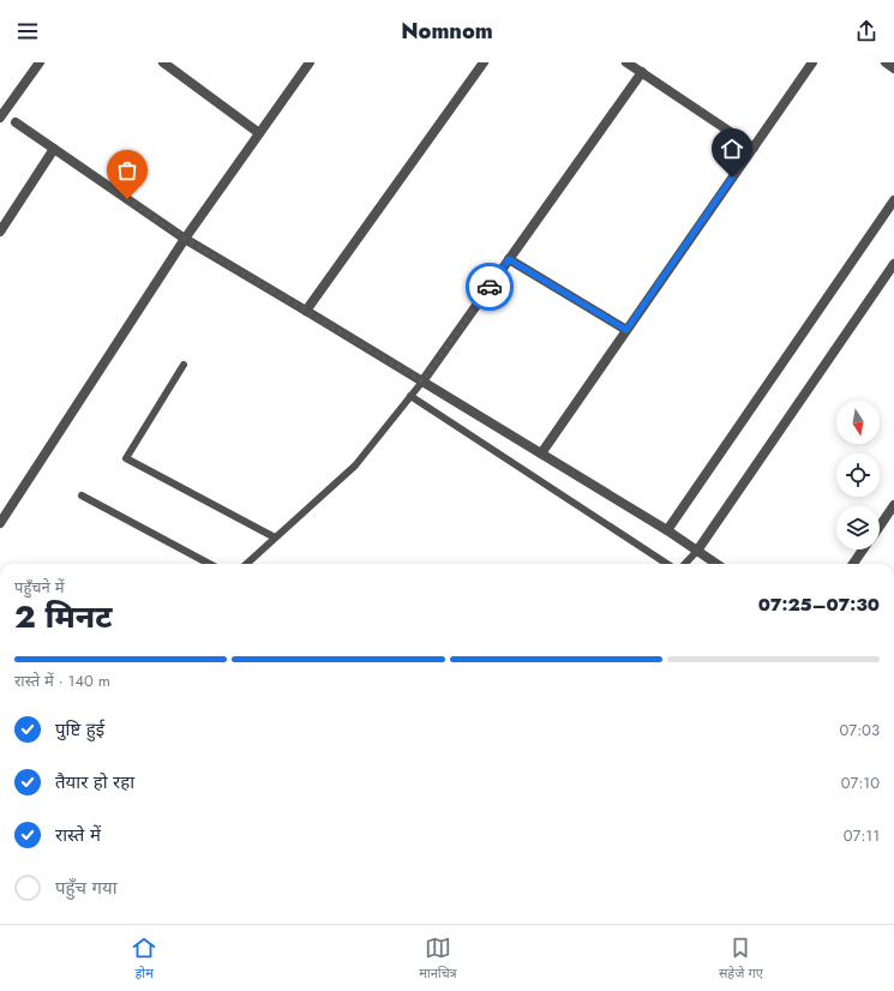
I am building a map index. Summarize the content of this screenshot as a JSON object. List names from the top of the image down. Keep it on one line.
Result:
{"north":"bottom","page":{"header":"Nomnom","heading":["2 मिनट","पहुँचने में","07:25–07:30"],"bar":"रास्ते में · 140 m","list":[["पुष्टि हुई","07:03"],["तैयार हो रहा","07:10"],["रास्ते में","07:11"],"पहुँच गया"],"tabs":["होम","मानचित्र","सहेजे गए"]}}
